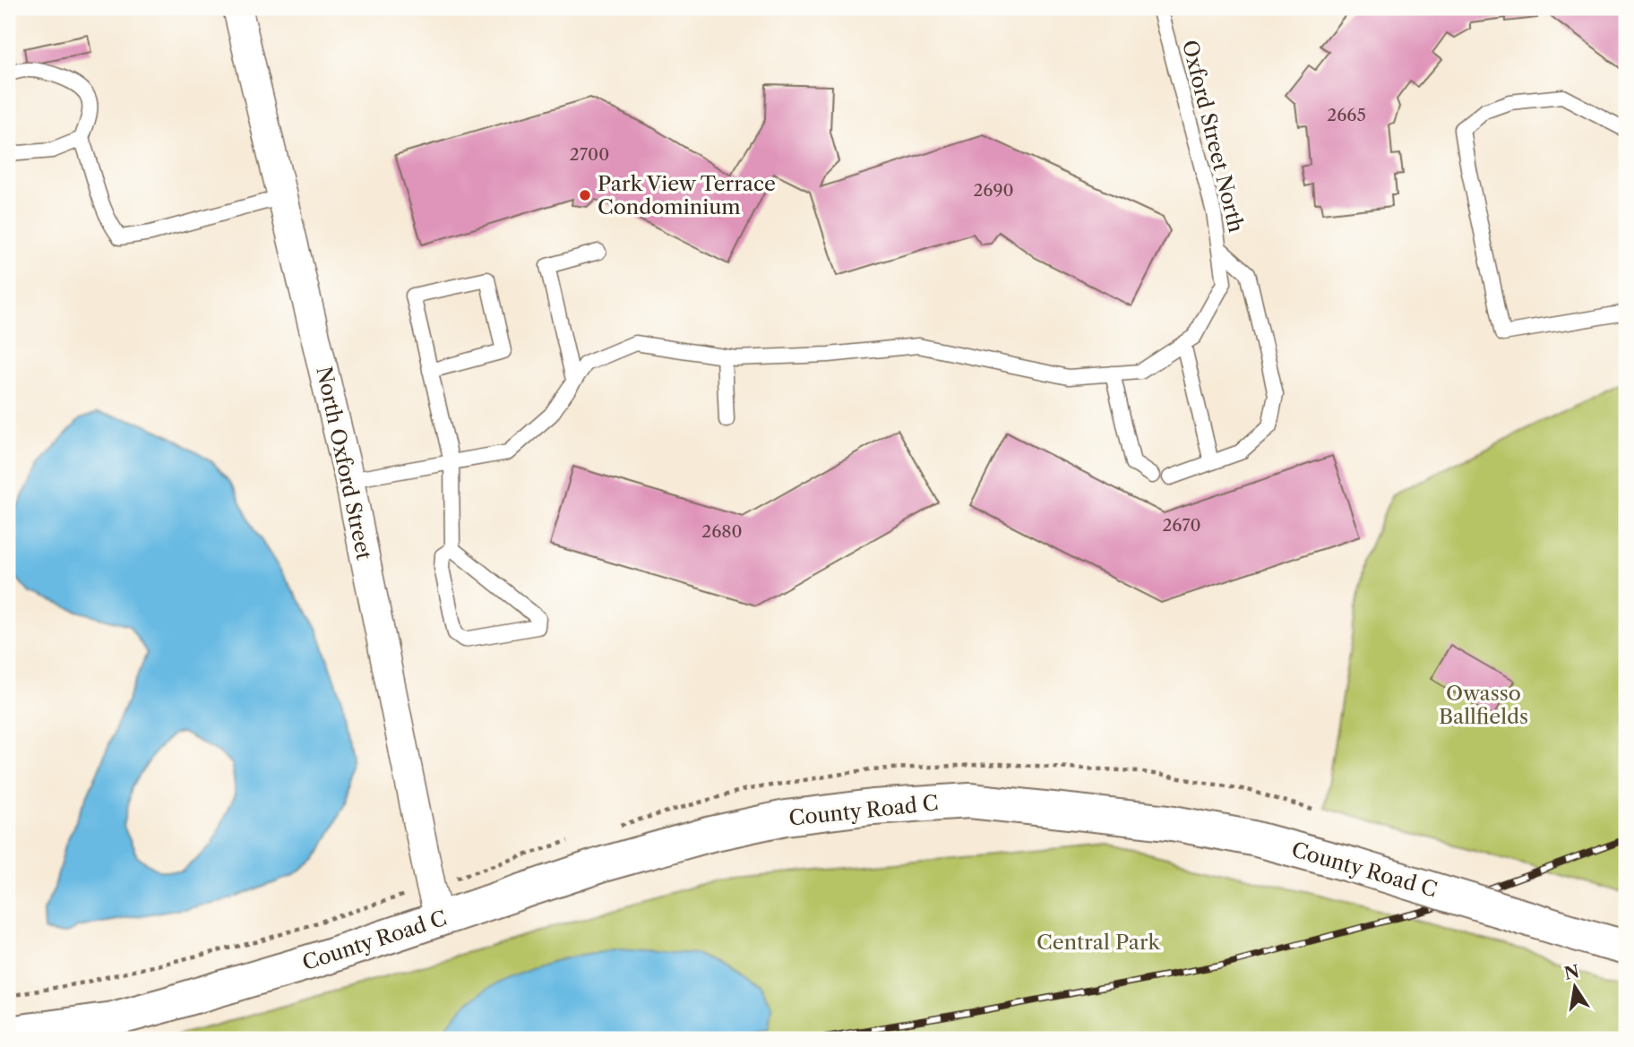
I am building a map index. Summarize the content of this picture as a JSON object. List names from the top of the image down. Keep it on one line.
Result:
{"streets":{"main road":["County Road C"],"street":["North Oxford Street"],"lane":["Oxford Street North"]},"crossings":[["Oxford Street North","North Oxford Street"],["North Oxford Street","County Road C"]],"parks":["Owasso Ballfields","Central Park"],"places":["Park View Terrace Condominium"],"house_numbers":["2665","2700","2690","2670","2680"],"north":"top"}
